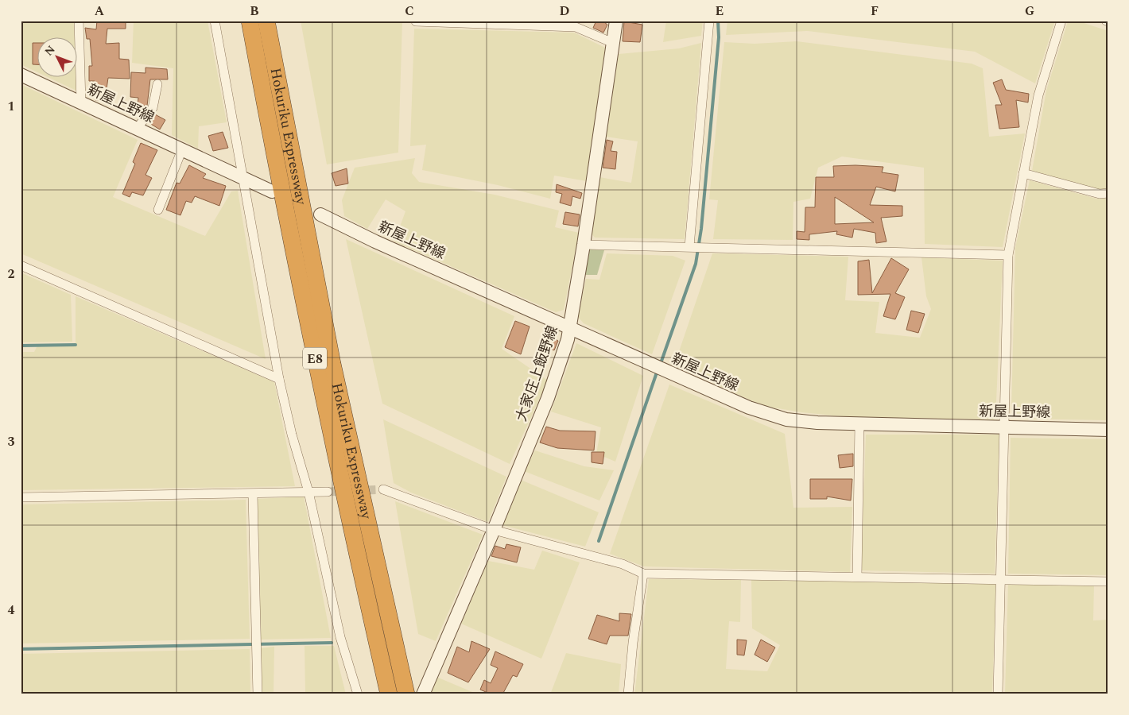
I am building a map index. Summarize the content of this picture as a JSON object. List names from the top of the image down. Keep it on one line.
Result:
{"streets":{"highway":["Hokuriku Expressway","E8"],"main road":["新屋上野線","大家庄上飯野線"]},"crossings":[["新屋上野線","大家庄上飯野線"]],"north":"top left","grid":{"columns":["A","B","C","D","E","F","G"],"rows":["1","2","3","4"]}}
